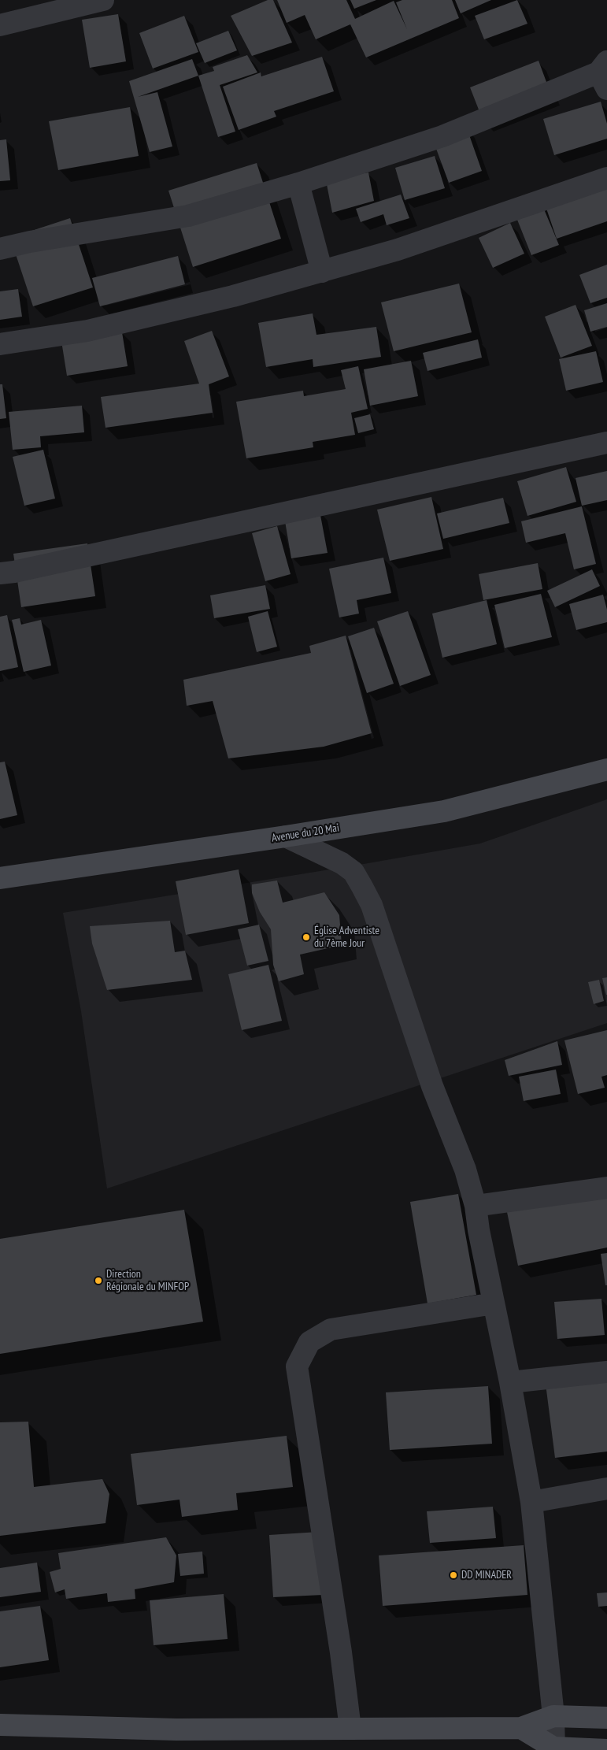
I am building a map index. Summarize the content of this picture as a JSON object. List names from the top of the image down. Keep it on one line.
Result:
{"streets":{"street":["Avenue du 20 Mai"]},"places":["Église Adventiste du 7ème Jour","Direction Régionale du MINFOP","DD MINADER"]}
